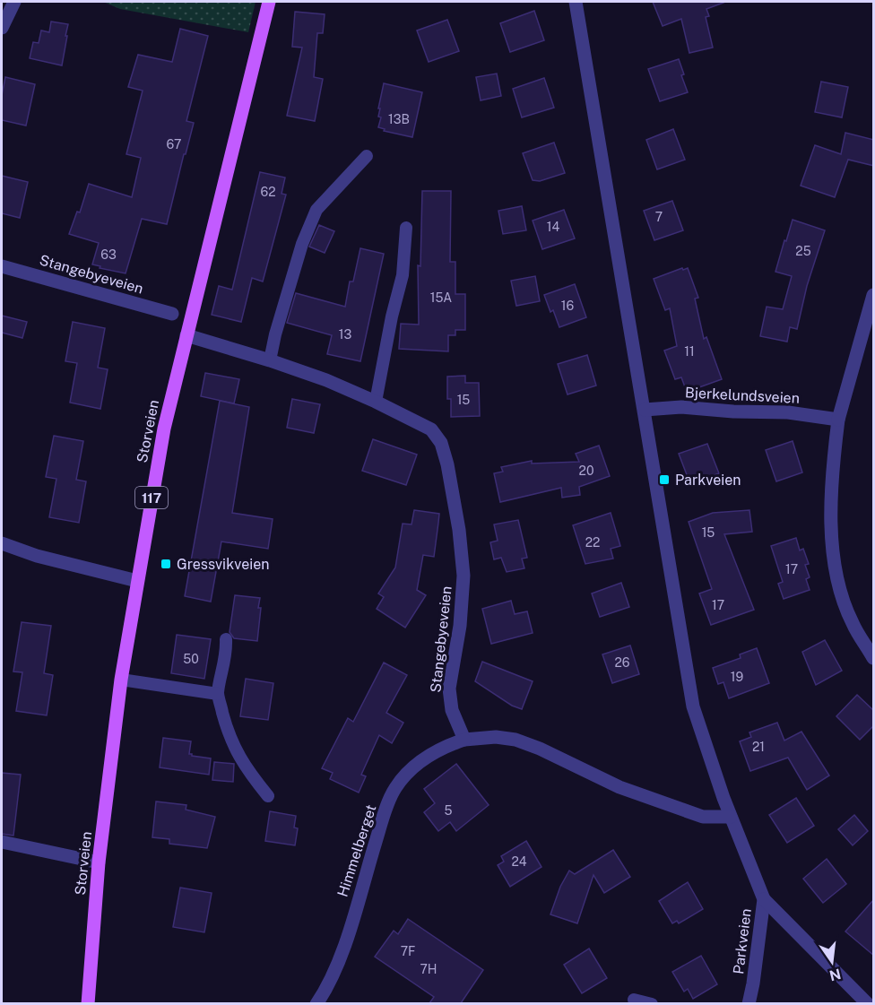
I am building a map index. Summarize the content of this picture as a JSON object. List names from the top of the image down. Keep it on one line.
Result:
{"streets":{"main road":["Storveien","117"],"street":["Stangebyeveien","Bjerkelundsveien","Himmelberget","Parkveien"]},"crossings":[["Stangebyeveien","Storveien"],["Stangebyeveien","Himmelberget"],["Bjerkelundsveien","Parkveien"]],"places":{"transit":["Parkveien","Gressvikveien"]},"house_numbers":["13B","67","62","7","14","25","63","15A","16","13","11","15","20","15","22","17","17","50","26","19","21","5","24","7F","7H"],"north":"bottom"}
